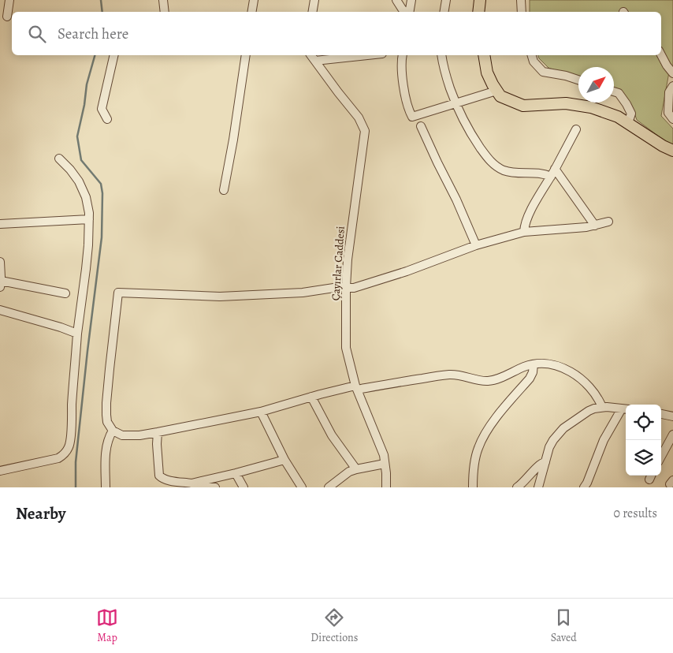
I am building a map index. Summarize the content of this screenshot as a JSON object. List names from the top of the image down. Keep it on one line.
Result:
{"streets":{"street":["Çayırlar Caddesi"]},"north":"top right","page":{"search":"Search here","heading":["Nearby","0 results"],"nav":["Map","Directions","Saved"]}}
